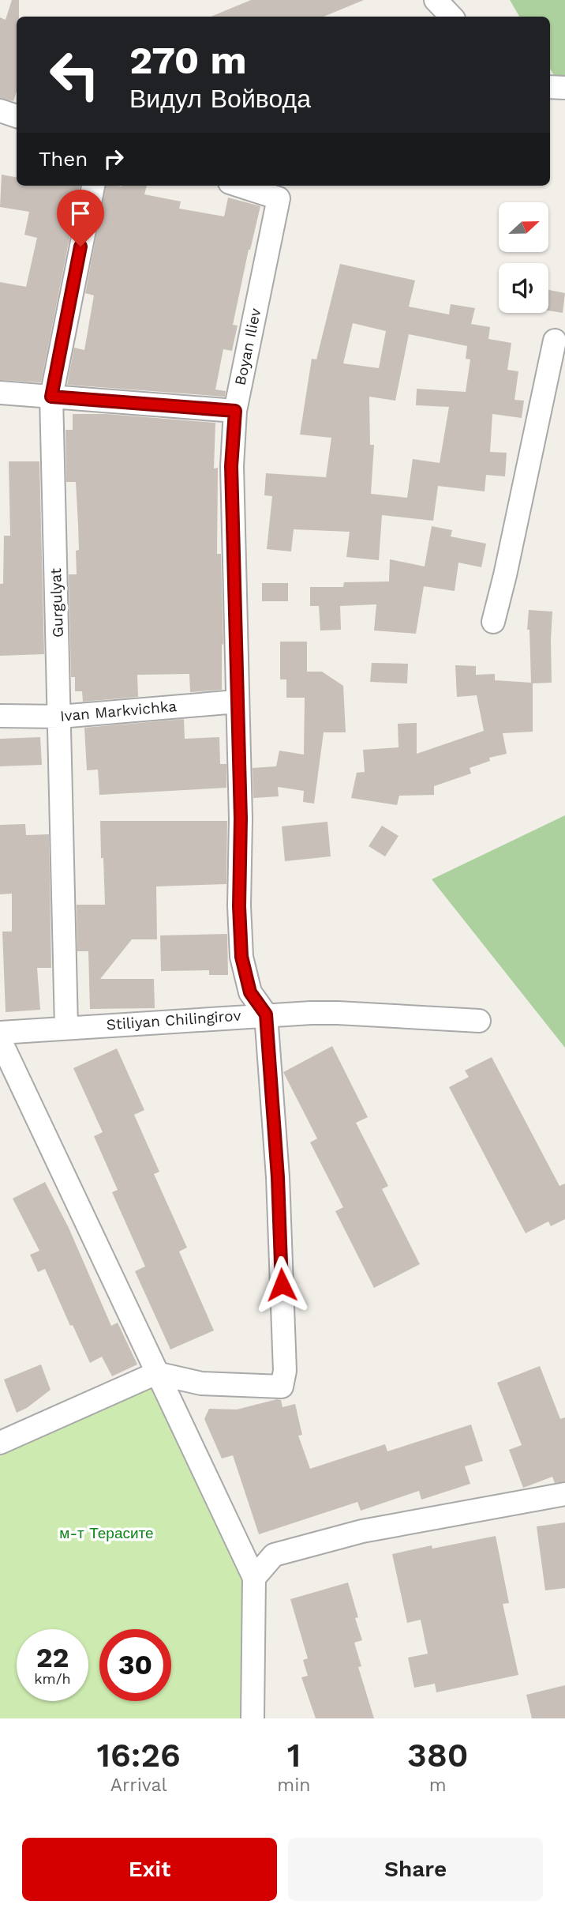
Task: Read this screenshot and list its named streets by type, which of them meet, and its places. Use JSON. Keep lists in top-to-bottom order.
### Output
{
  "streets": {
    "street": [
      "Boyan Iliev",
      "Gurgulyat",
      "Ivan Markvichka",
      "Stiliyan Chilingirov"
    ]
  },
  "crossings": [
    ["Boyan Iliev", "Ivan Markvichka"],
    ["Boyan Iliev", "Stiliyan Chilingirov"],
    ["Gurgulyat", "Ivan Markvichka"],
    ["Gurgulyat", "Stiliyan Chilingirov"]
  ],
  "parks": ["м-т Терасите"],
  "north": "right",
  "page": {
    "turn": ["270 m", "Видул Войвода"],
    "then": "Then",
    "speed": "22 km/h",
    "limit": "30",
    "eta": [
      "16:26",
      "Arrival",
      "1",
      "min",
      "380",
      "m"
    ],
    "buttons": ["Exit", "Share"]
  }
}
